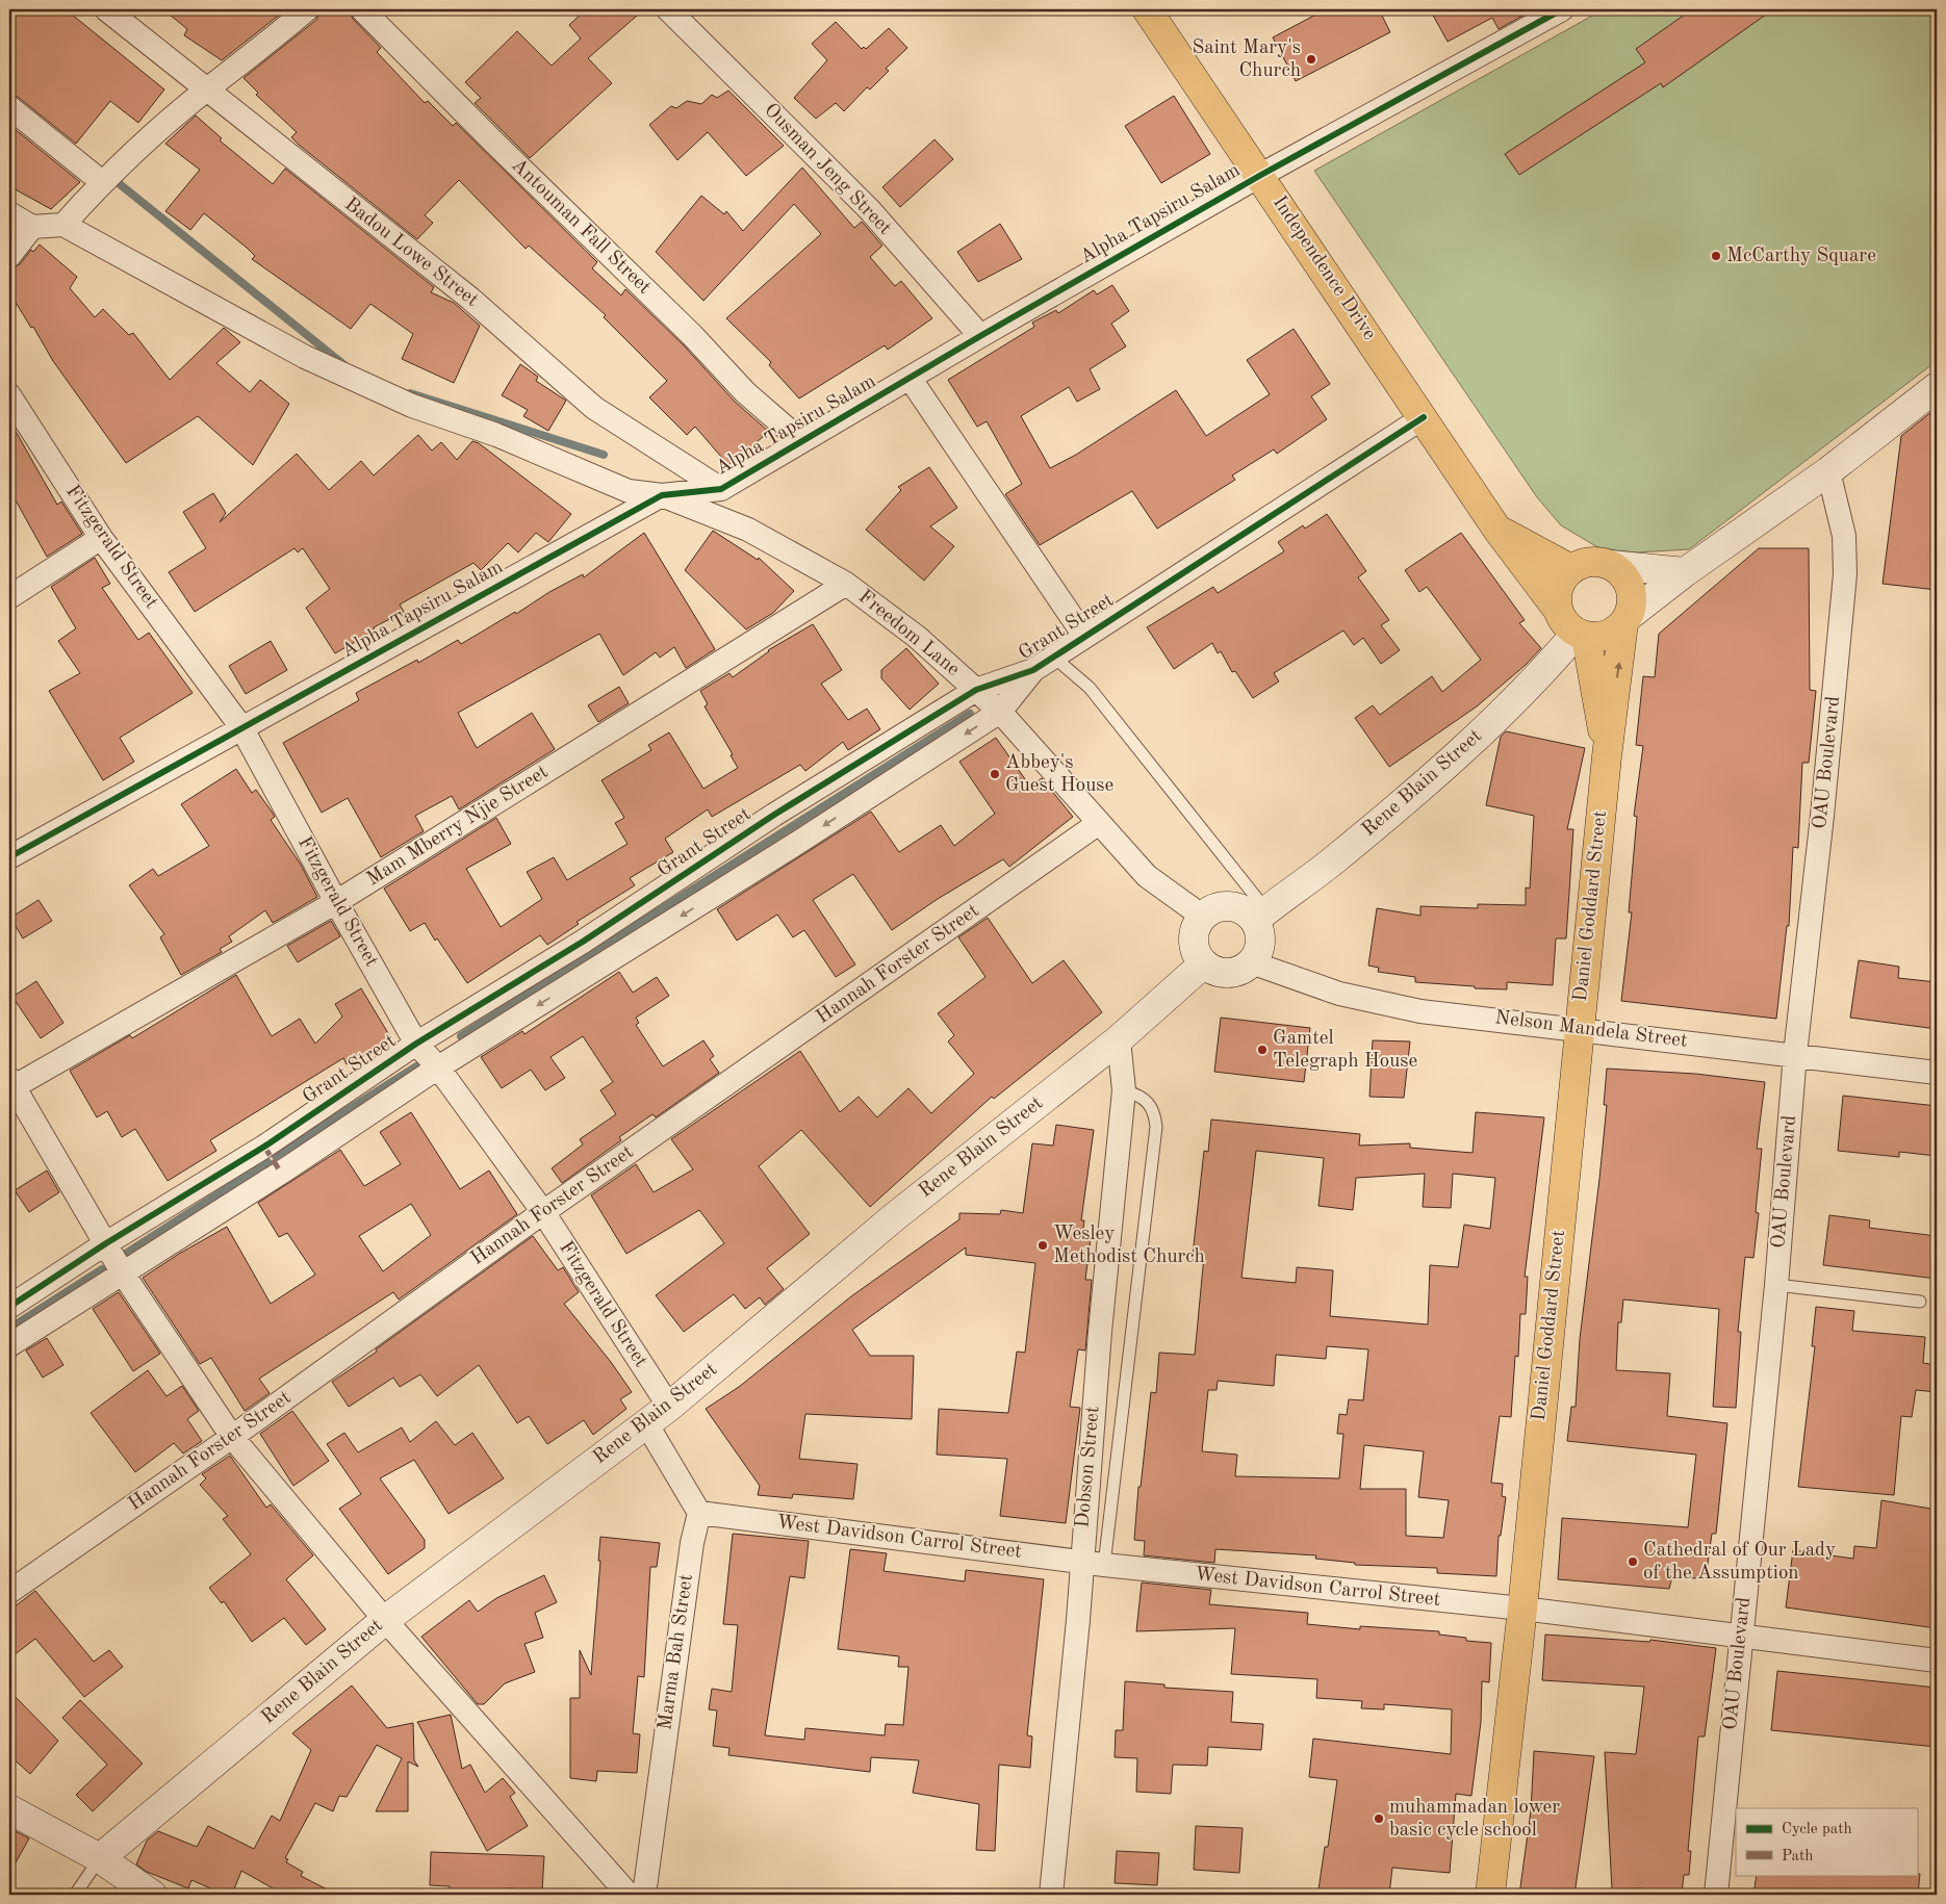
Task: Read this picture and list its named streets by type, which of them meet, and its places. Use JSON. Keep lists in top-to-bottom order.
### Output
{
  "streets": {
    "highway": ["Independence Drive", "Daniel Goddard Street"],
    "street": [
      "Ousman Jeng Street",
      "Alpha Tapsiru Salam",
      "Antouman Fall Street",
      "Badou Lowe Street",
      "Fitzgerald Street",
      "Grant Street",
      "Freedom Lane",
      "OAU Boulevard",
      "Rene Blain Street",
      "Mam Mberry Njie Street",
      "Hannah Forster Street",
      "Nelson Mandela Street",
      "Dobson Street",
      "West Davidson Carrol Street",
      "Marma Bah Street"
    ]
  },
  "crossings": [
    ["Ousman Jeng Street", "Alpha Tapsiru Salam"],
    ["Alpha Tapsiru Salam", "Antouman Fall Street"],
    ["Alpha Tapsiru Salam", "Badou Lowe Street"],
    ["Alpha Tapsiru Salam", "Independence Drive"],
    ["Alpha Tapsiru Salam", "Fitzgerald Street"],
    ["Alpha Tapsiru Salam", "Freedom Lane"],
    ["Independence Drive", "Grant Street"],
    ["Independence Drive", "Rene Blain Street"],
    ["Independence Drive", "Daniel Goddard Street"],
    ["Fitzgerald Street", "Grant Street"],
    ["Fitzgerald Street", "Rene Blain Street"],
    ["Fitzgerald Street", "Mam Mberry Njie Street"],
    ["Fitzgerald Street", "Hannah Forster Street"],
    ["Grant Street", "Freedom Lane"],
    ["Freedom Lane", "Rene Blain Street"],
    ["Freedom Lane", "Mam Mberry Njie Street"],
    ["Freedom Lane", "Hannah Forster Street"],
    ["Freedom Lane", "Nelson Mandela Street"],
    ["OAU Boulevard", "Nelson Mandela Street"],
    ["OAU Boulevard", "West Davidson Carrol Street"],
    ["Rene Blain Street", "Daniel Goddard Street"],
    ["Rene Blain Street", "Nelson Mandela Street"],
    ["Rene Blain Street", "Dobson Street"],
    ["Daniel Goddard Street", "Nelson Mandela Street"],
    ["Daniel Goddard Street", "West Davidson Carrol Street"],
    ["Dobson Street", "West Davidson Carrol Street"],
    ["West Davidson Carrol Street", "Marma Bah Street"]
  ],
  "places": [
    "Saint Mary's Church",
    "McCarthy Square",
    "Abbey's Guest House",
    "Gamtel Telegraph House",
    "Wesley Methodist Church",
    "Cathedral of Our Lady of the Assumption",
    "muhammadan lower basic cycle school"
  ],
  "legend": ["Cycle path", "Path"]
}
